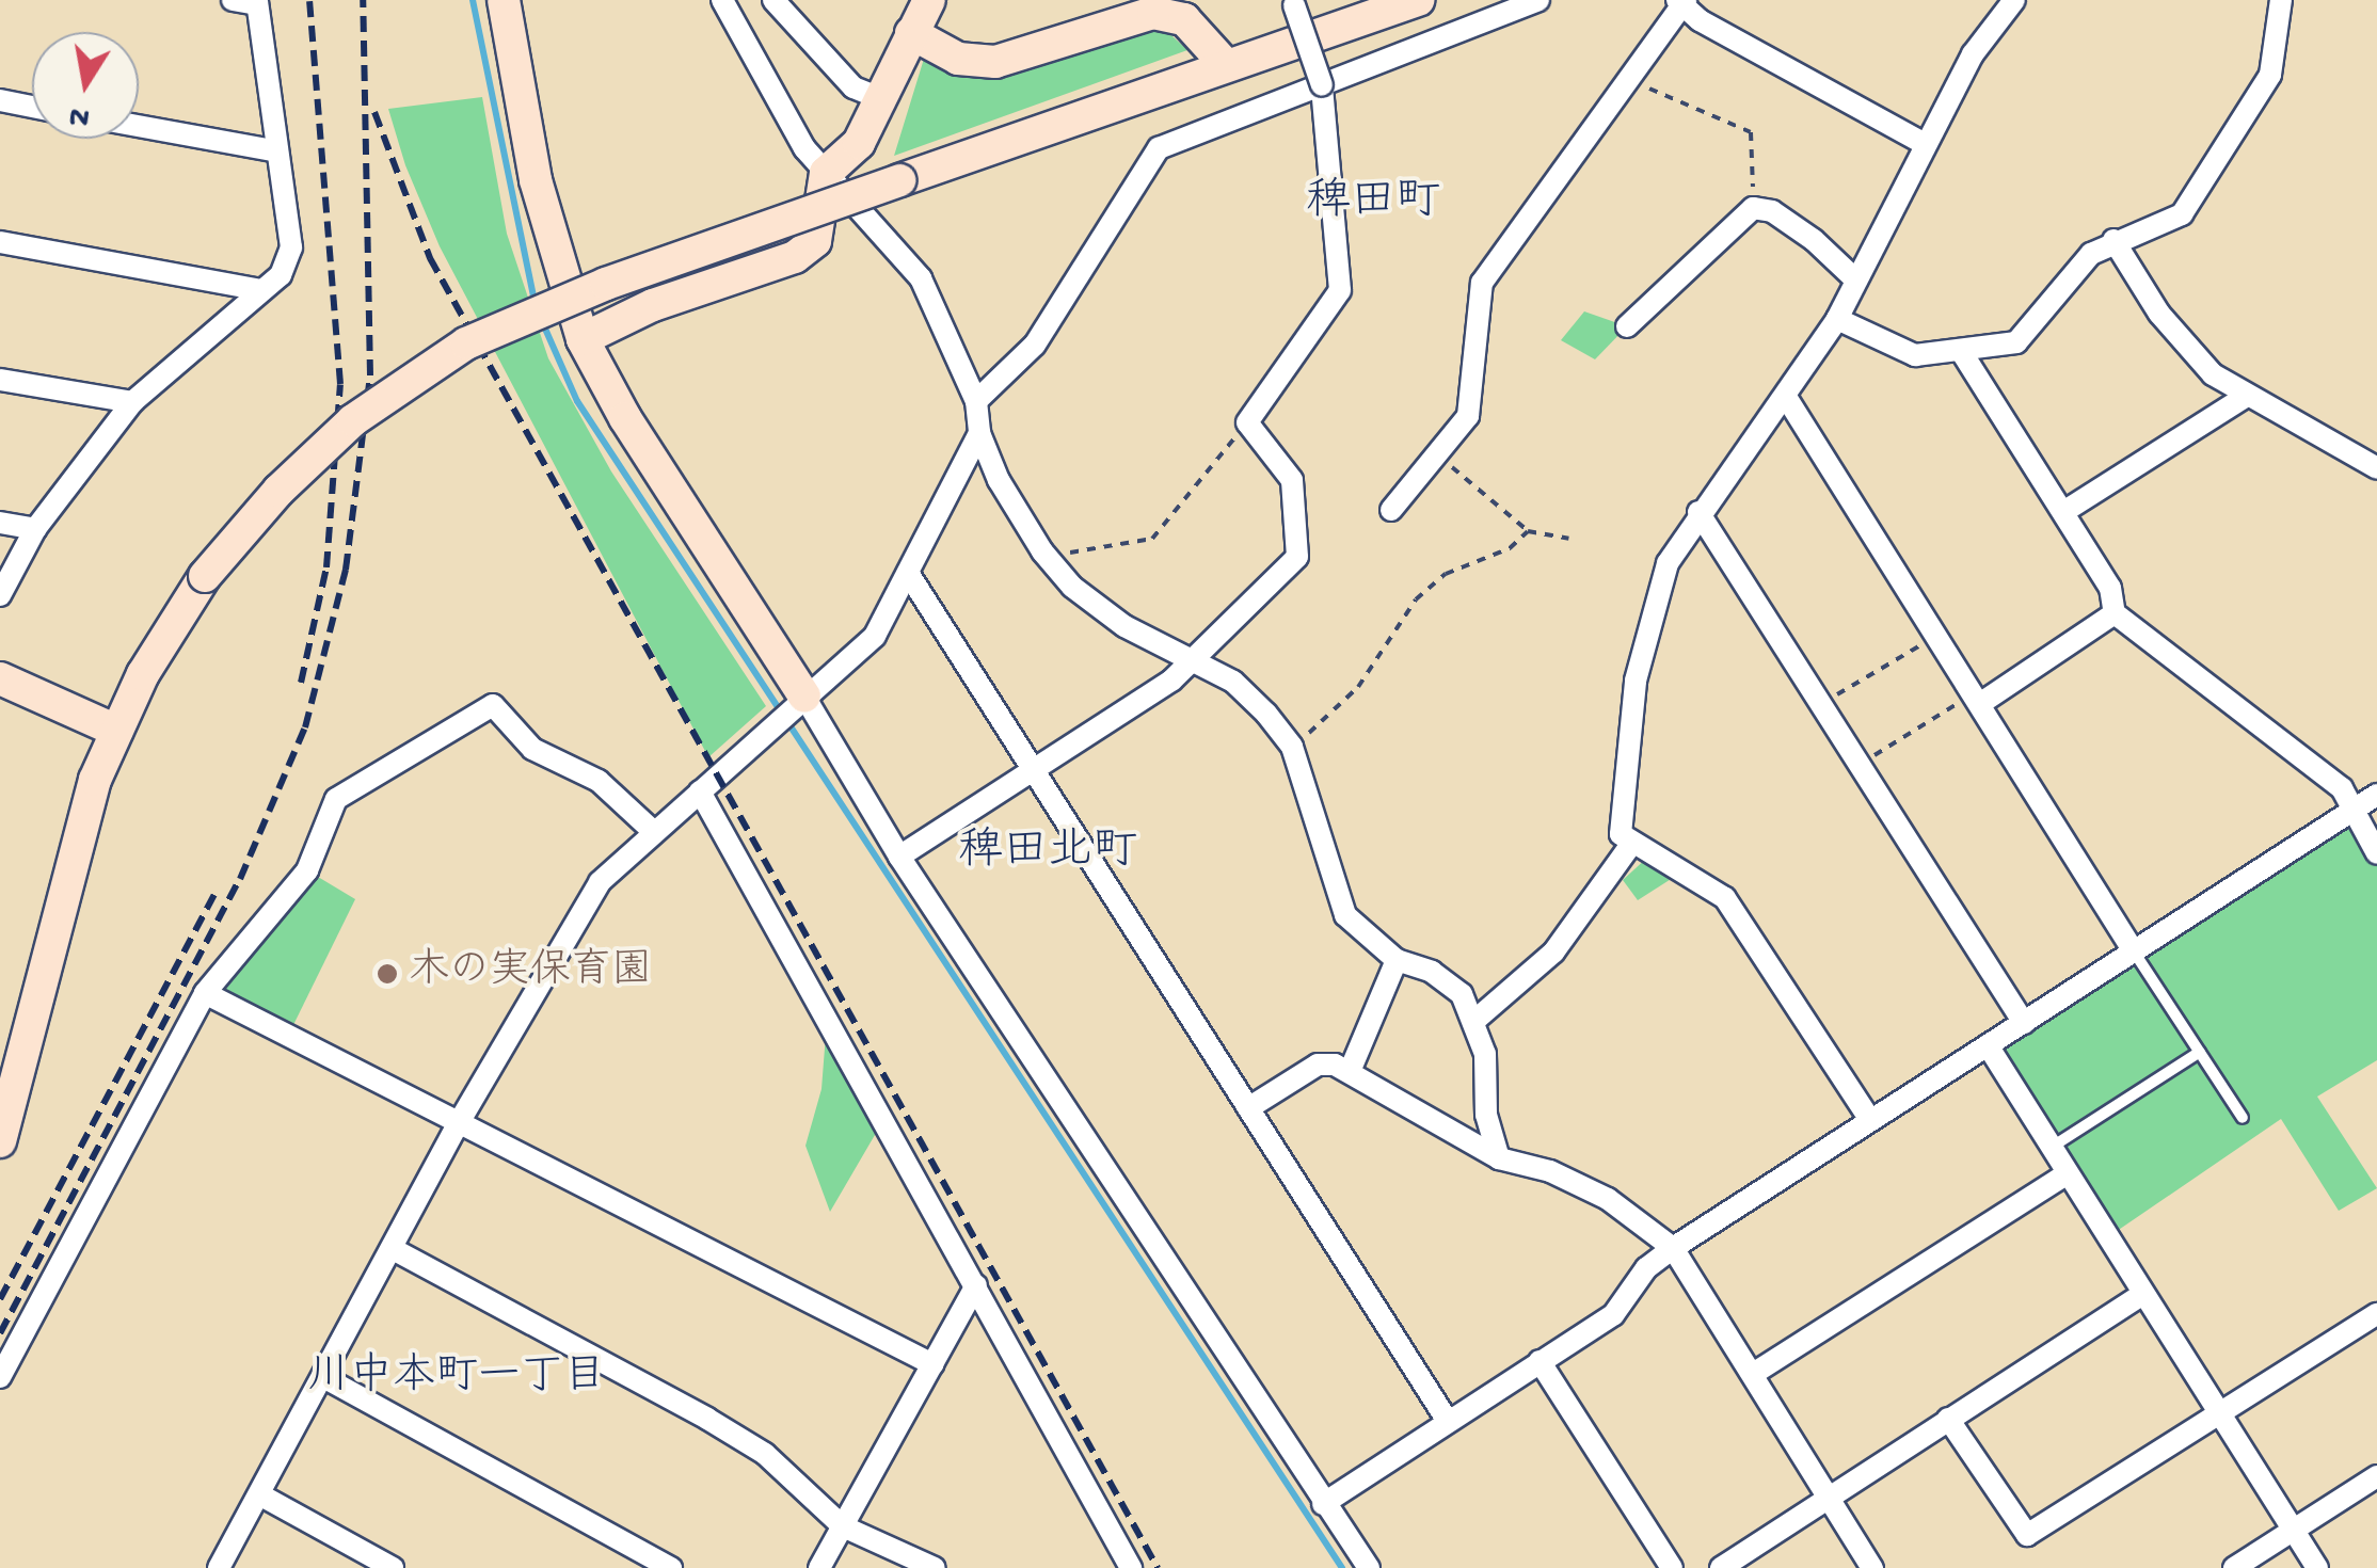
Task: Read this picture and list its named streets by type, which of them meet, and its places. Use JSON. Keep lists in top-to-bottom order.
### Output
{
  "districts": ["稗田町", "稗田北町", "川中本町一丁目"],
  "places": ["木の実保育園"],
  "north": "bottom"
}
